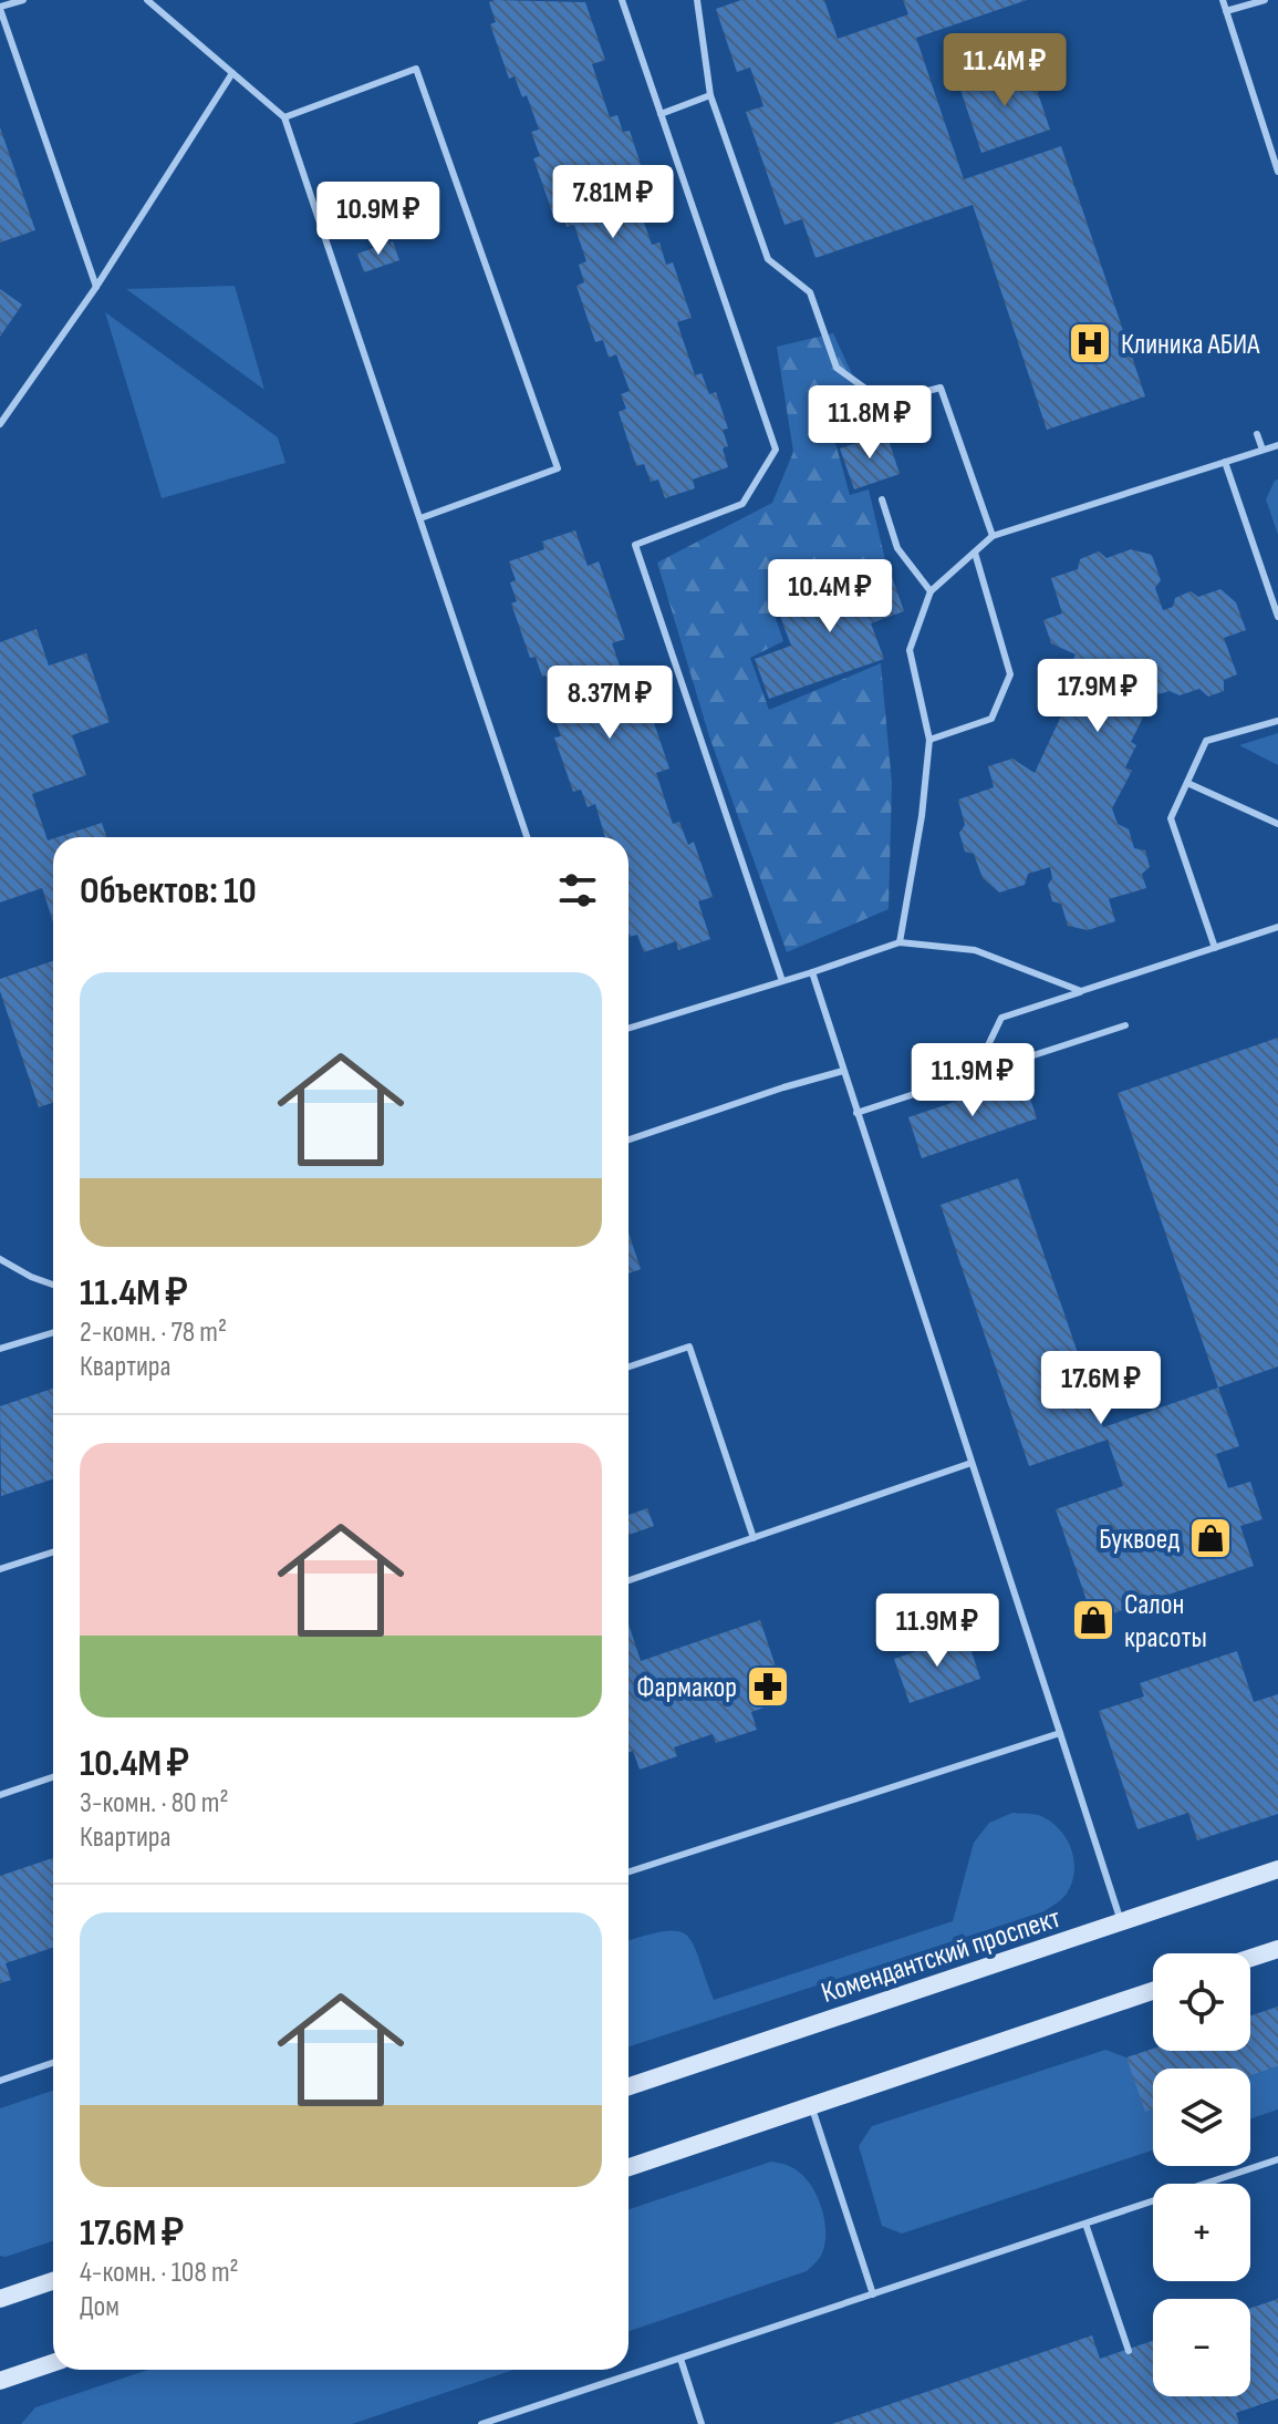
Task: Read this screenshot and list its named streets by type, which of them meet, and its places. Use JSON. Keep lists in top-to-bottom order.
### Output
{
  "streets": {
    "main road": ["Комендантский проспект"]
  },
  "places": {
    "hospital": ["Клиника АБИА"],
    "shop": ["Буквоед", "Салон красоты"],
    "pharmacy": ["Фармакор"]
  },
  "page": {
    "price": [
      "11.4M ₽",
      "7.81M ₽",
      "10.9M ₽",
      "11.8M ₽",
      "10.4M ₽",
      "17.9M ₽",
      "8.37M ₽",
      "11.9M ₽",
      "17.6M ₽",
      "11.9M ₽"
    ],
    "heading": "Объектов: 10",
    "list": [
      {
        "name": "11.4M ₽",
        "note": "2-комн. · 78 m² · Квартира"
      },
      {
        "name": "10.4M ₽",
        "note": "3-комн. · 80 m² · Квартира"
      },
      {
        "name": "17.6M ₽",
        "note": "4-комн. · 108 m² · Дом"
      }
    ],
    "map_buttons": ["+", "−"]
  }
}
